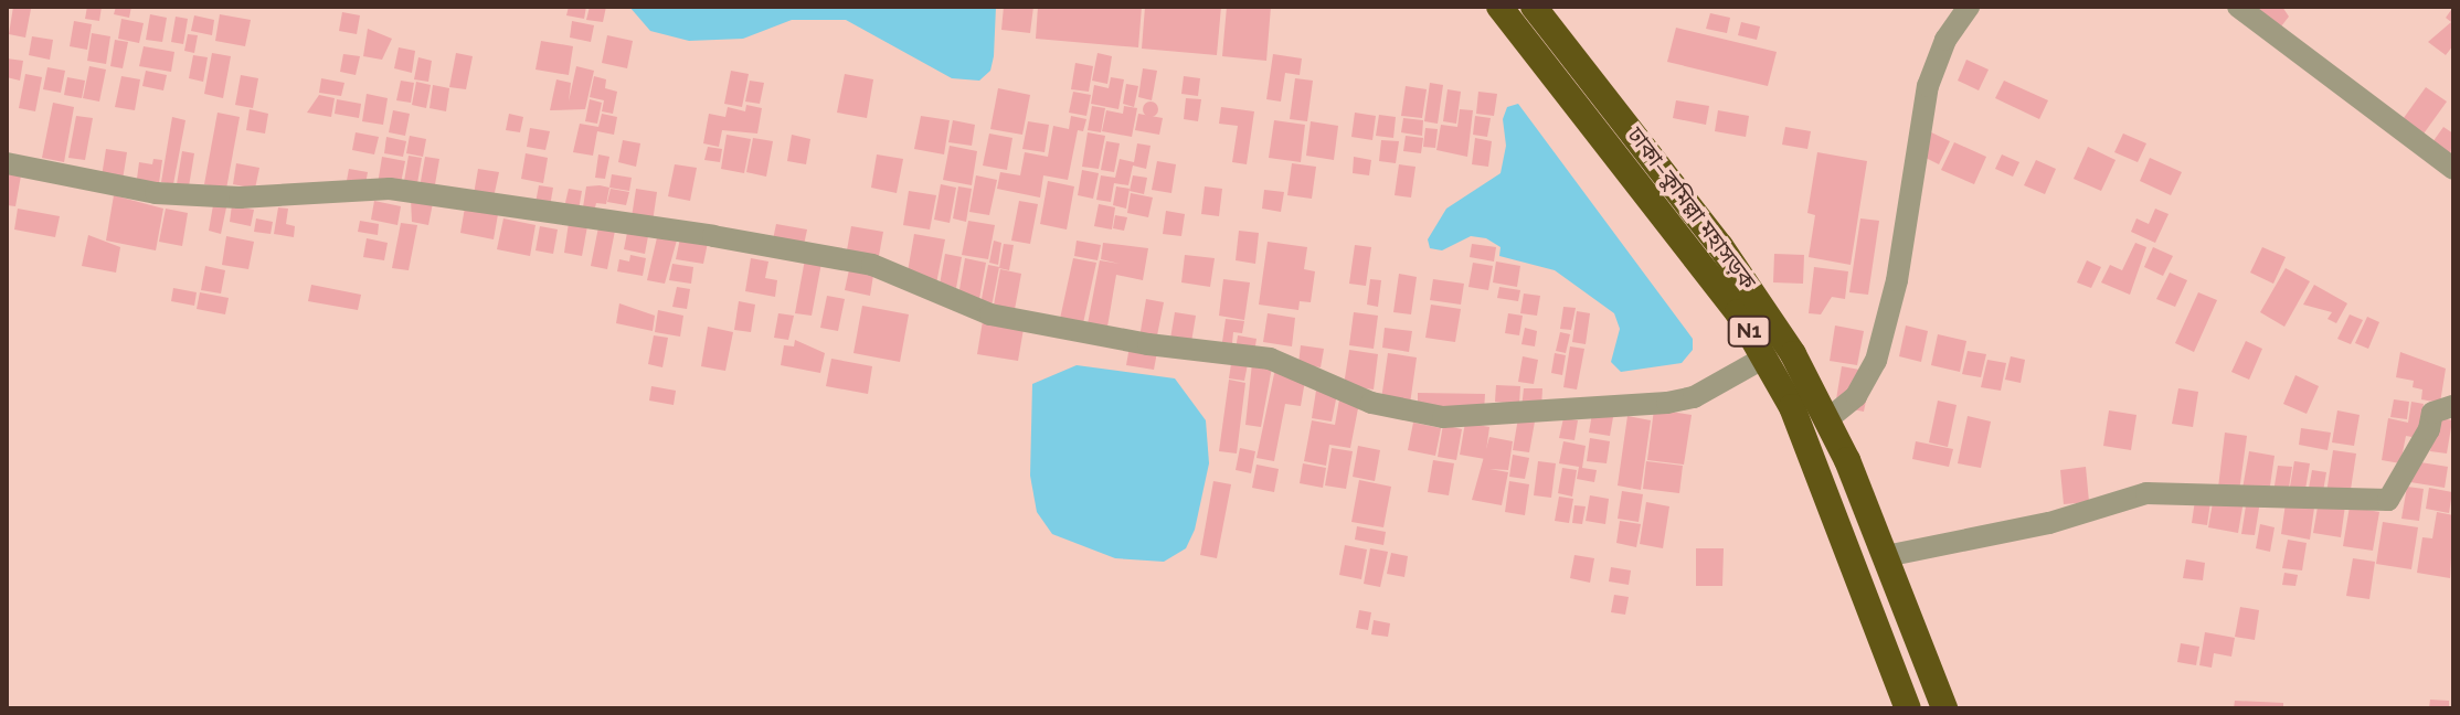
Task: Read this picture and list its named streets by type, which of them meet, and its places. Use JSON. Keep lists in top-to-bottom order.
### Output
{
  "streets": {
    "highway": ["ঢাকা–কুমিল্লা মহাসড়ক", "N1"]
  }
}
